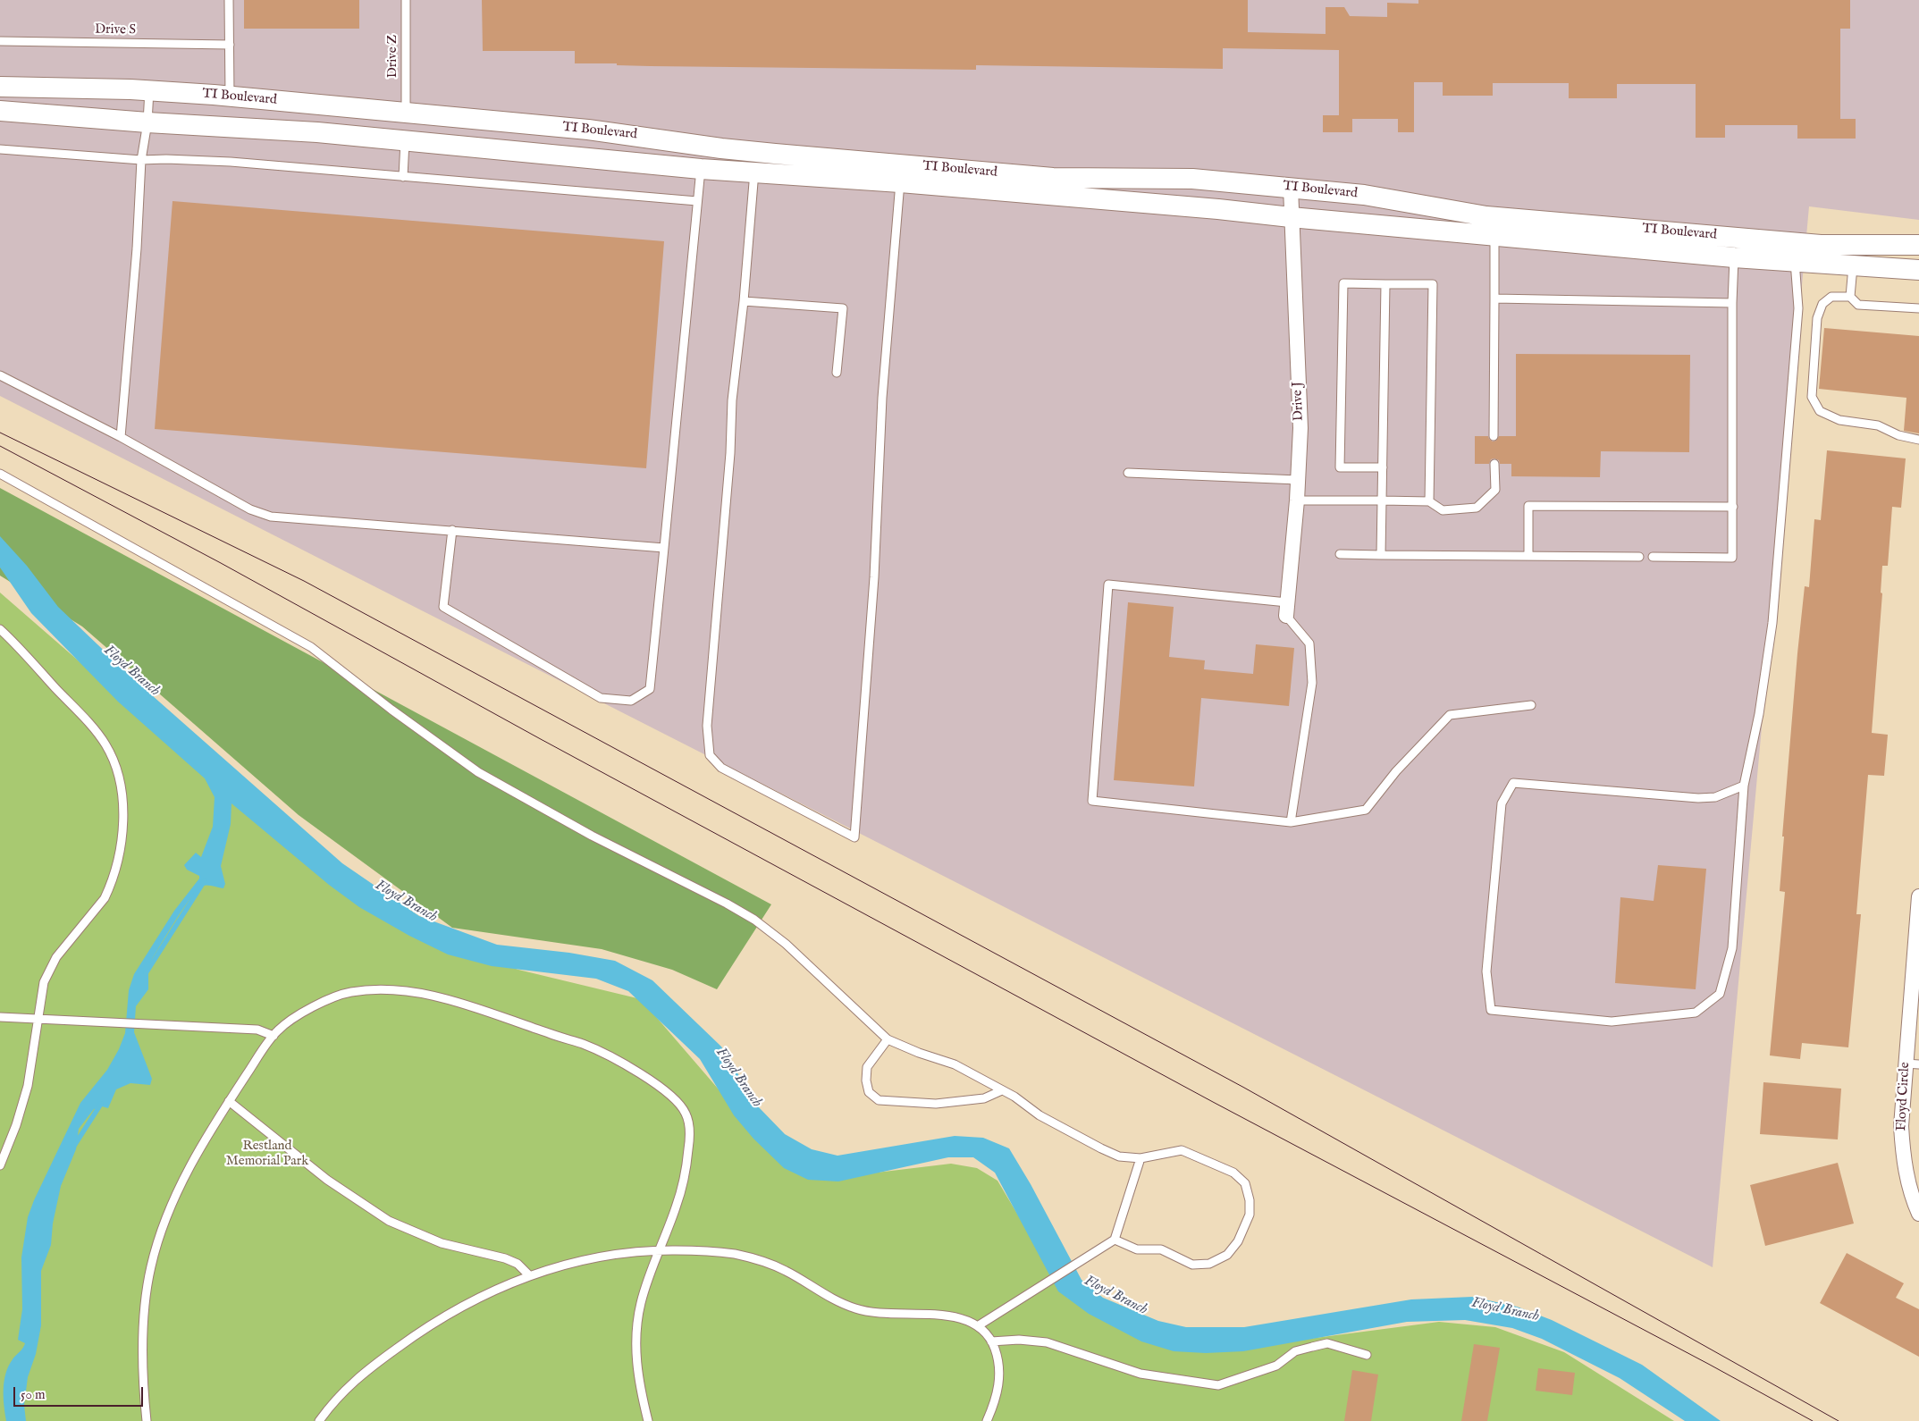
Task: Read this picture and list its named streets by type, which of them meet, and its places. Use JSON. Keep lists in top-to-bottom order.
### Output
{
  "streets": {
    "street": ["TI Boulevard", "Drive J", "Floyd Circle"],
    "lane": ["Drive S", "Drive Z"]
  },
  "crossings": [
    ["Drive Z", "TI Boulevard"],
    ["TI Boulevard", "Drive J"]
  ],
  "water": ["Floyd Branch"],
  "parks": ["Restland Memorial Park"],
  "scale_bar": "50 m"
}
